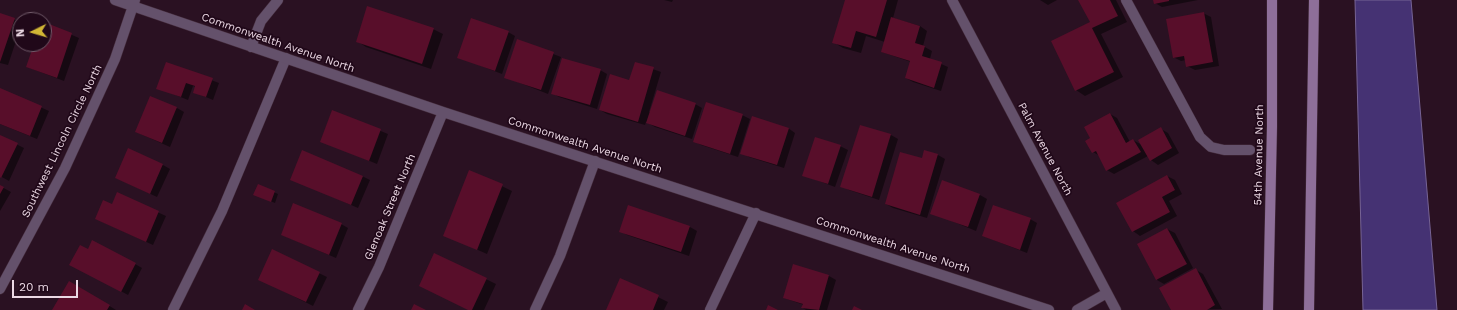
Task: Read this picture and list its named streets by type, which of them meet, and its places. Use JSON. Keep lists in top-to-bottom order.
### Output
{
  "streets": {
    "main road": ["54th Avenue North"],
    "street": [
      "Commonwealth Avenue North",
      "Southwest Lincoln Circle North",
      "Palm Avenue North",
      "Glenoak Street North"
    ]
  },
  "crossings": [
    ["Commonwealth Avenue North", "Southwest Lincoln Circle North"],
    ["Commonwealth Avenue North", "Glenoak Street North"]
  ],
  "scale_bar": "20 m",
  "north": "left"
}
